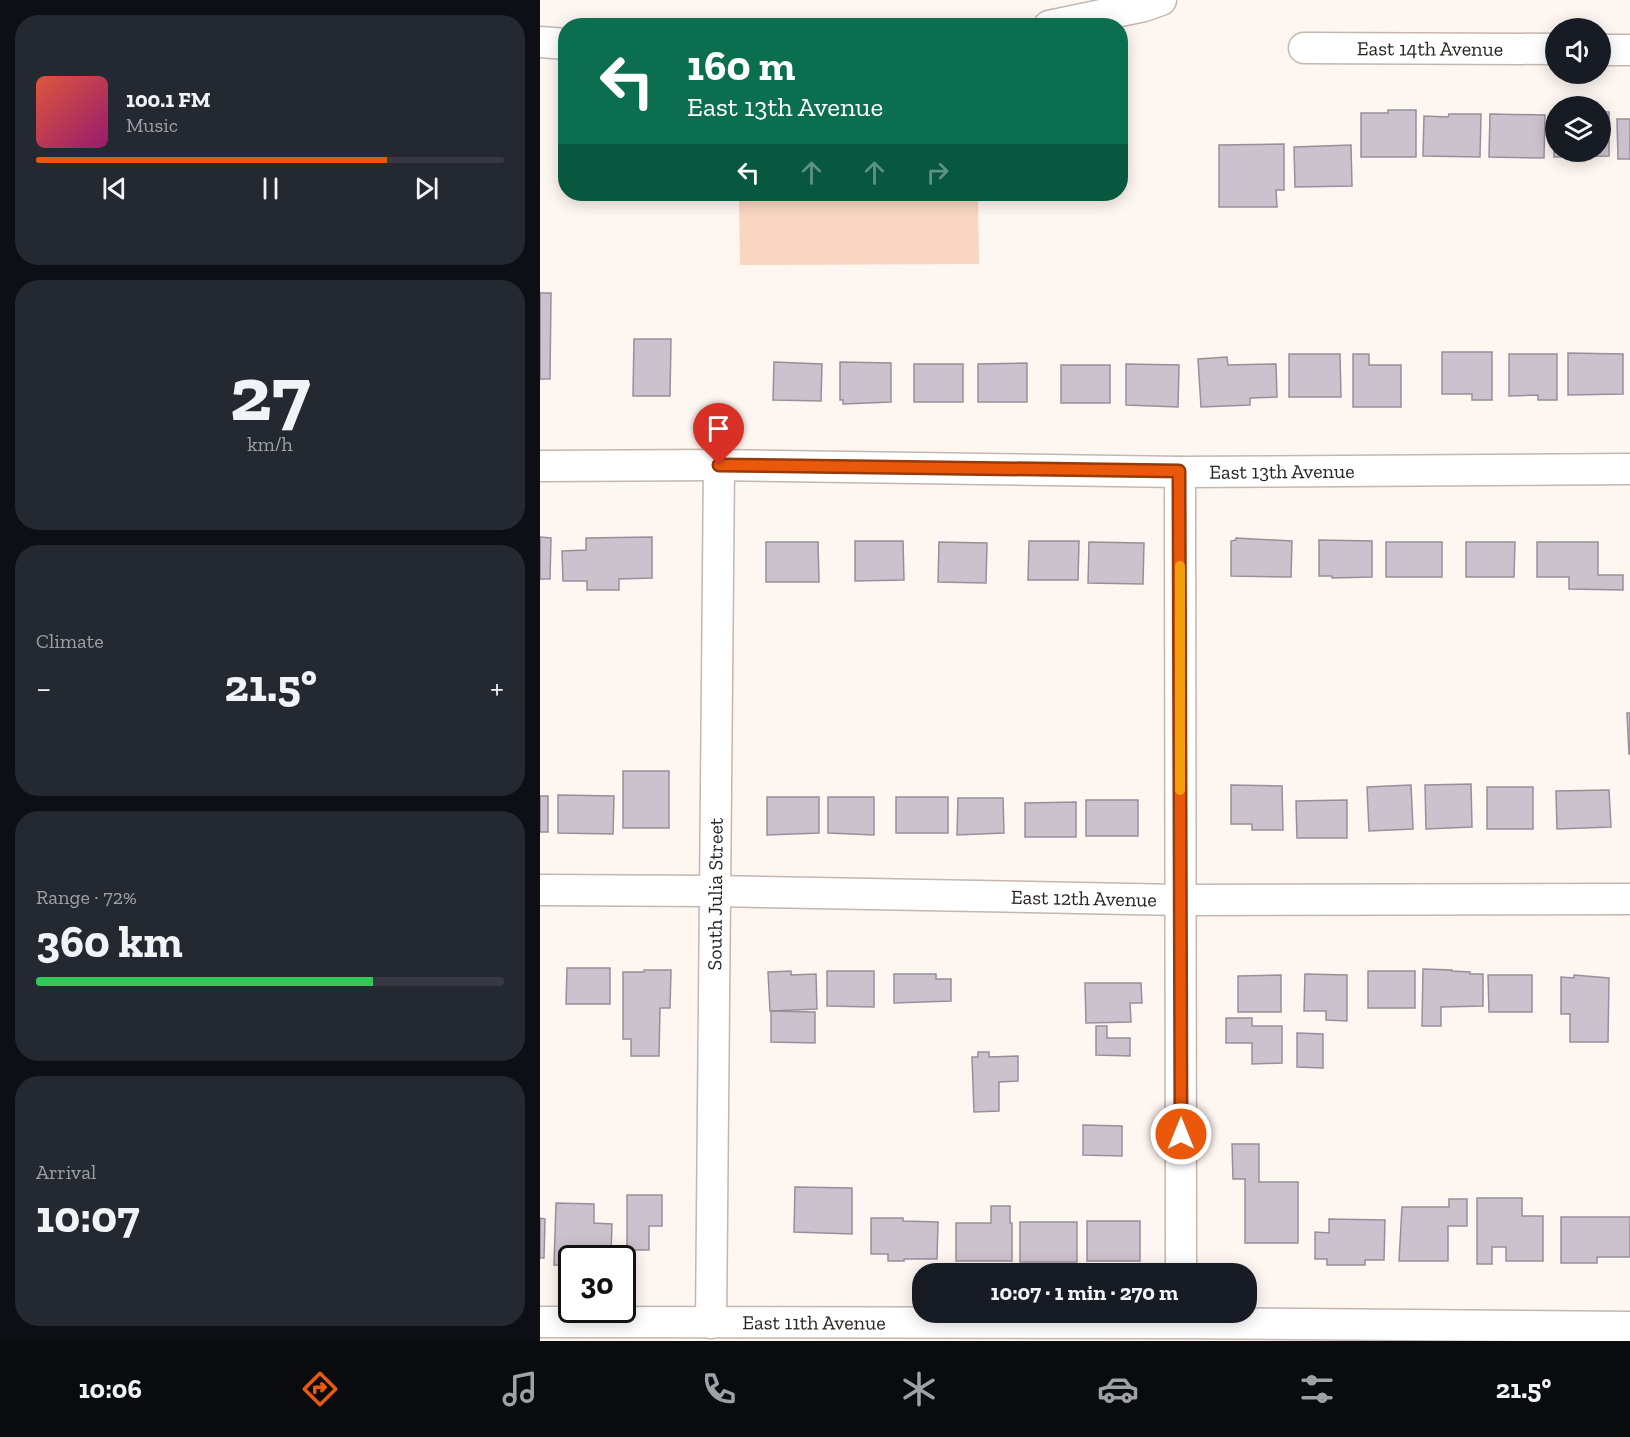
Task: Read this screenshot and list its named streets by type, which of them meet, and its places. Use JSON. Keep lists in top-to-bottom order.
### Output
{
  "streets": {
    "street": [
      "East 14th Avenue",
      "East 13th Avenue",
      "South Julia Street",
      "East 12th Avenue",
      "East 11th Avenue"
    ]
  },
  "crossings": [
    ["East 13th Avenue", "South Julia Street"],
    ["South Julia Street", "East 12th Avenue"],
    ["South Julia Street", "East 11th Avenue"]
  ],
  "page": {
    "turn": ["160 m", "East 13th Avenue"],
    "song": ["100.1 FM", "Music"],
    "tile": [
      ["27", "km/h"],
      "Climate",
      ["Range · 72%", "360 km"],
      ["Arrival", "10:07"]
    ],
    "heat": ["−", "21.5°", "+"],
    "limit": "30",
    "trip": "10:07 · 1 min · 270 m",
    "tabs": ["10:06", "21.5°"]
  }
}
